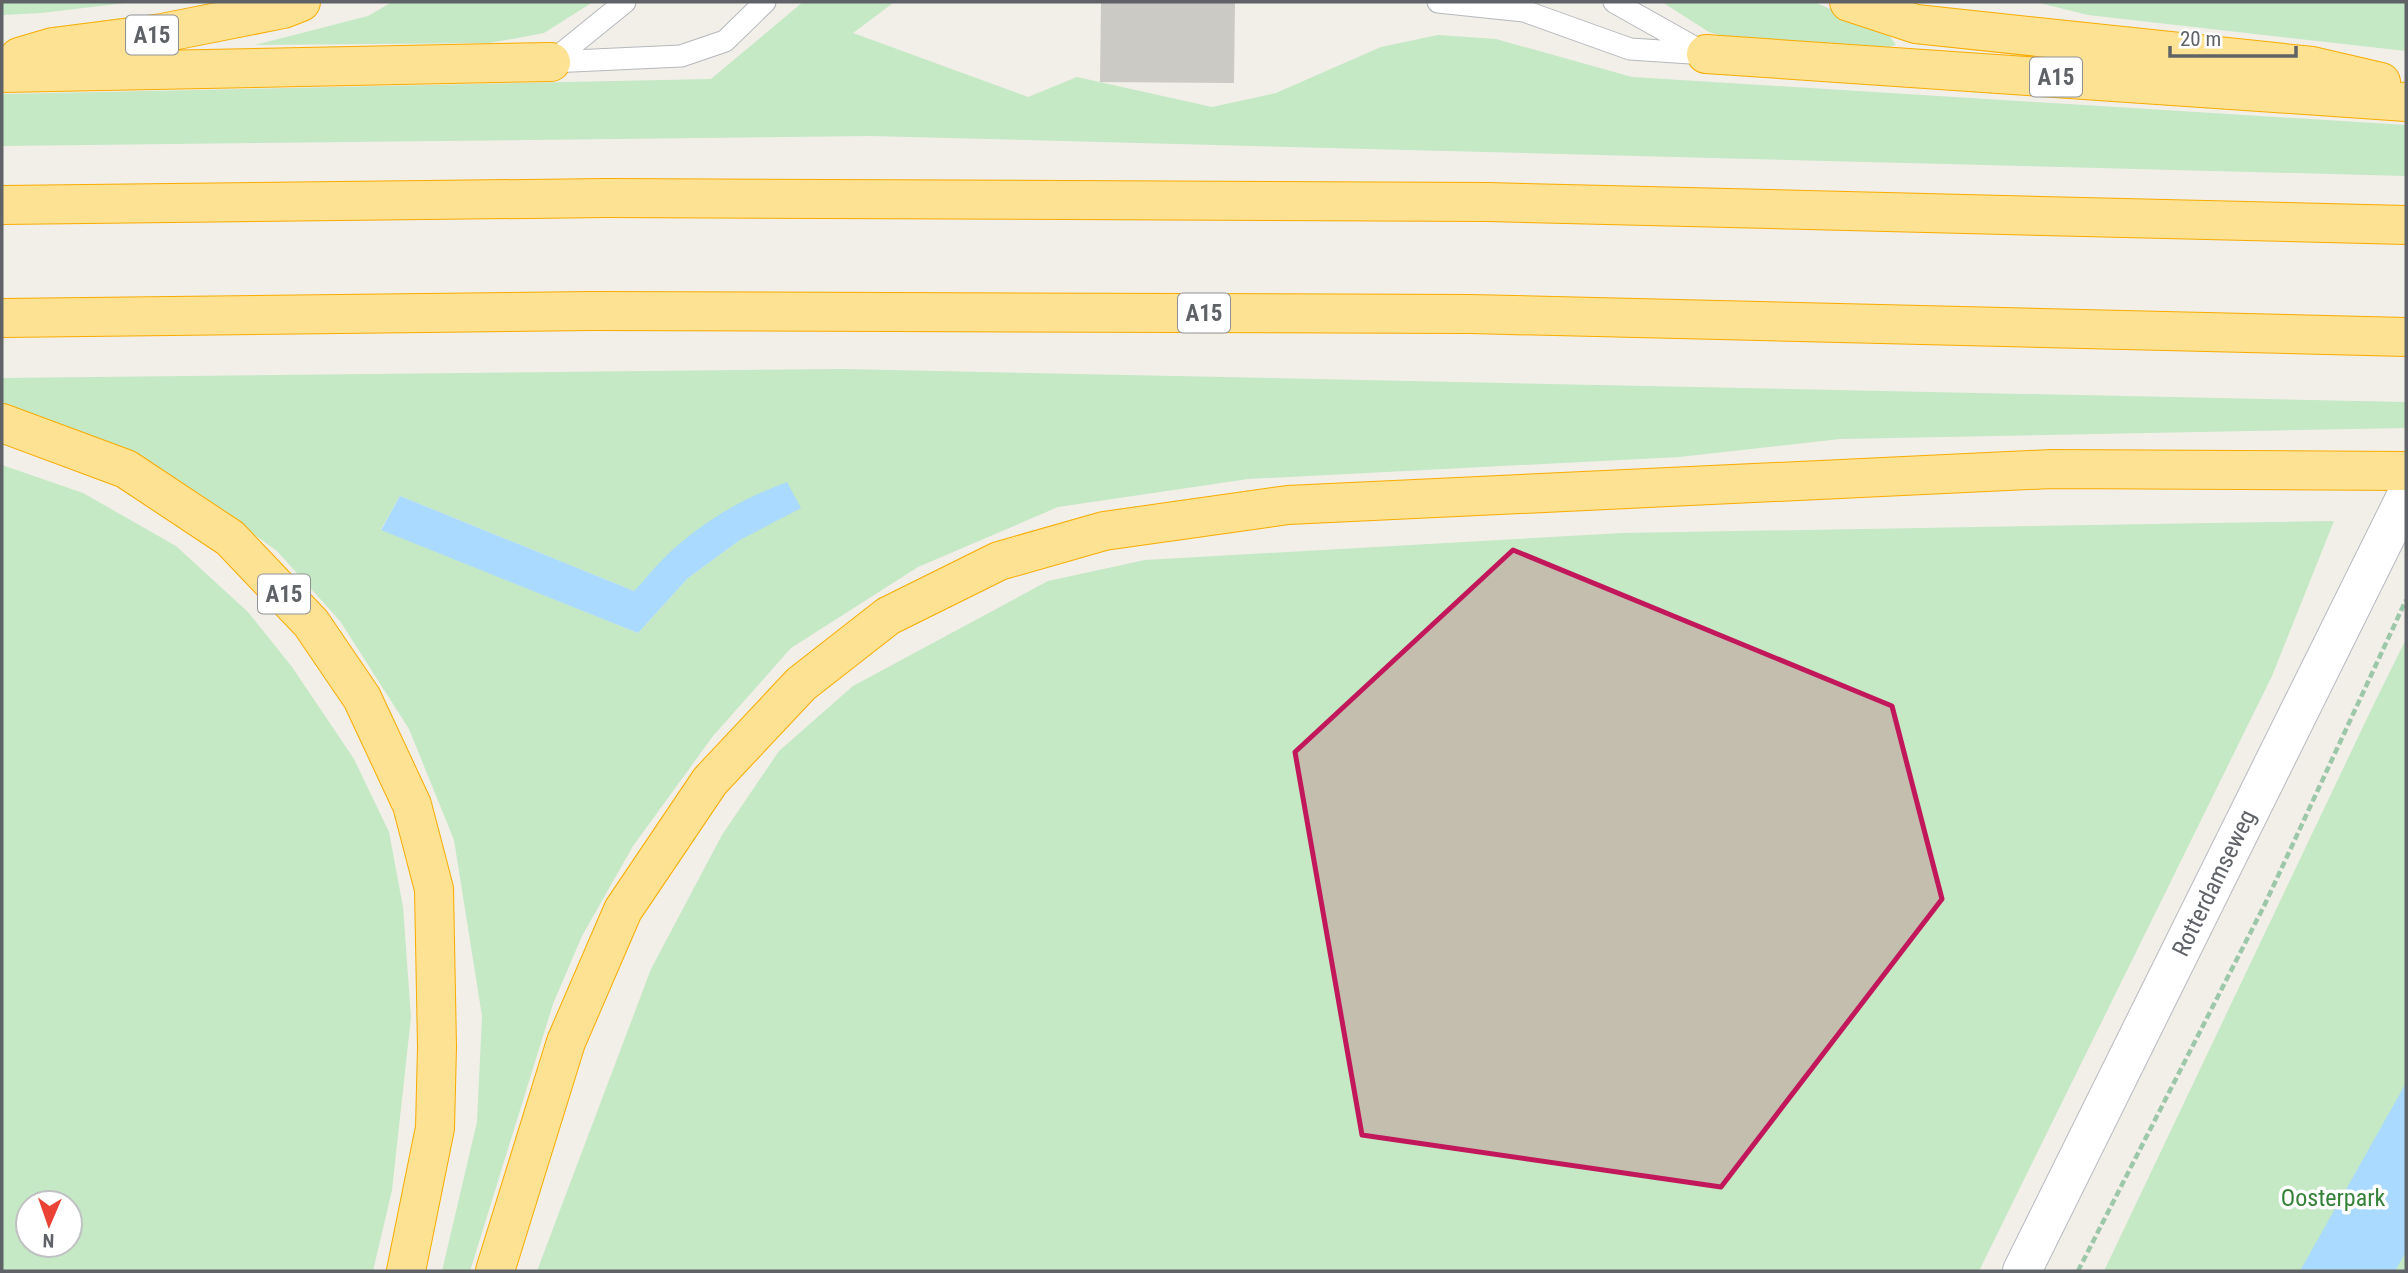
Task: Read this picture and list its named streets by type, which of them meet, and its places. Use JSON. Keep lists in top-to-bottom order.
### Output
{
  "streets": {
    "highway": ["A15"],
    "main road": ["Rotterdamseweg"]
  },
  "parks": ["Oosterpark"],
  "scale_bar": "20 m",
  "north": "bottom"
}
